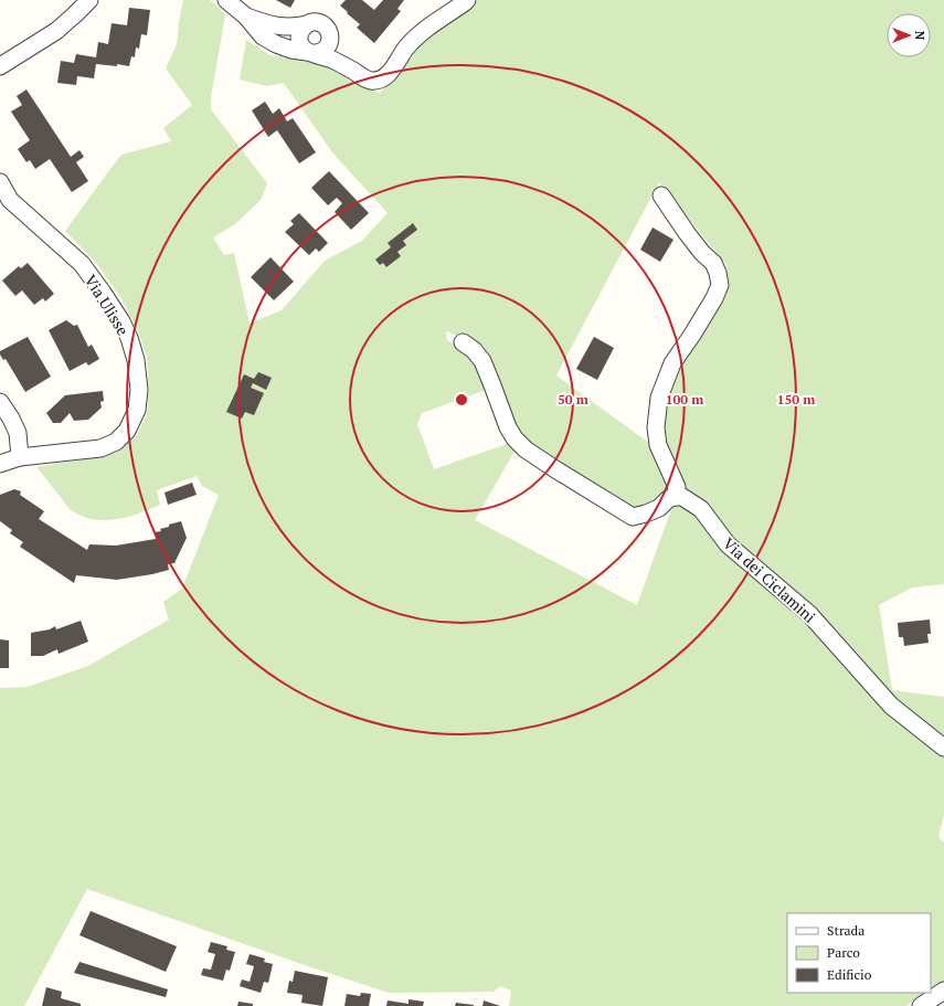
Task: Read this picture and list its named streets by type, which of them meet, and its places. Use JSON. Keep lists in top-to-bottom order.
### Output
{
  "streets": {
    "street": ["Via Ulisse", "Via dei Ciclamini"]
  },
  "legend": ["Strada", "Parco", "Edificio"],
  "north": "right",
  "rings": ["50 m", "100 m", "150 m"]
}
